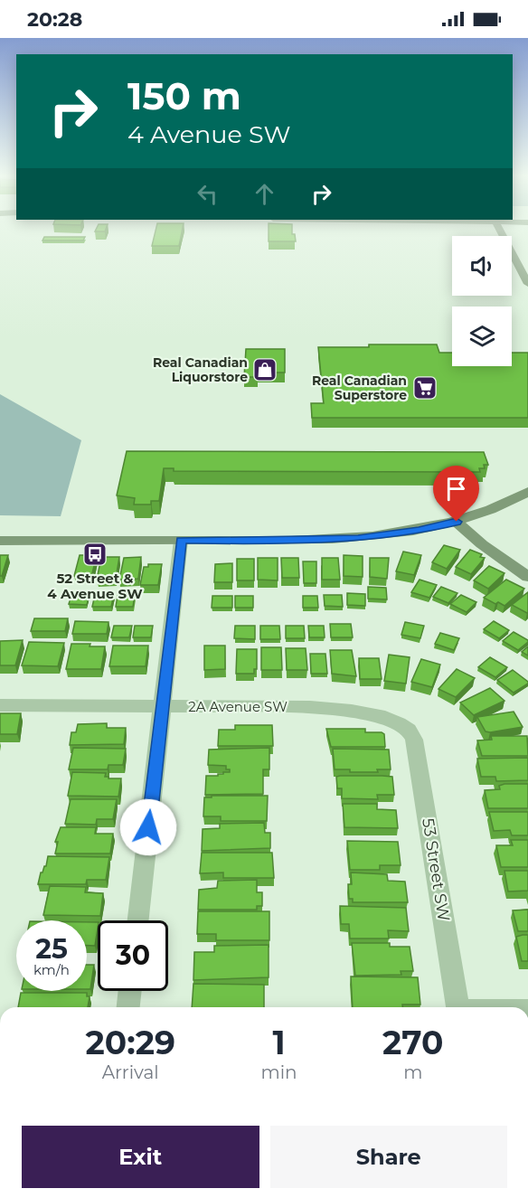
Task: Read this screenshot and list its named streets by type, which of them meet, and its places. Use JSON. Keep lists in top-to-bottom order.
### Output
{
  "streets": {
    "street": ["2A Avenue SW", "53 Street SW"]
  },
  "crossings": [
    ["2A Avenue SW", "53 Street SW"]
  ],
  "places": {
    "shop": ["Real Canadian Liquorstore"],
    "supermarket": ["Real Canadian Superstore"],
    "bus stop": ["52 Street & 4 Avenue SW"]
  },
  "page": {
    "status": "20:28",
    "turn": ["150 m", "4 Avenue SW"],
    "speed": "25 km/h",
    "limit": "30",
    "eta": [
      "20:29",
      "Arrival",
      "1",
      "min",
      "270",
      "m"
    ],
    "buttons": ["Exit", "Share"]
  }
}
